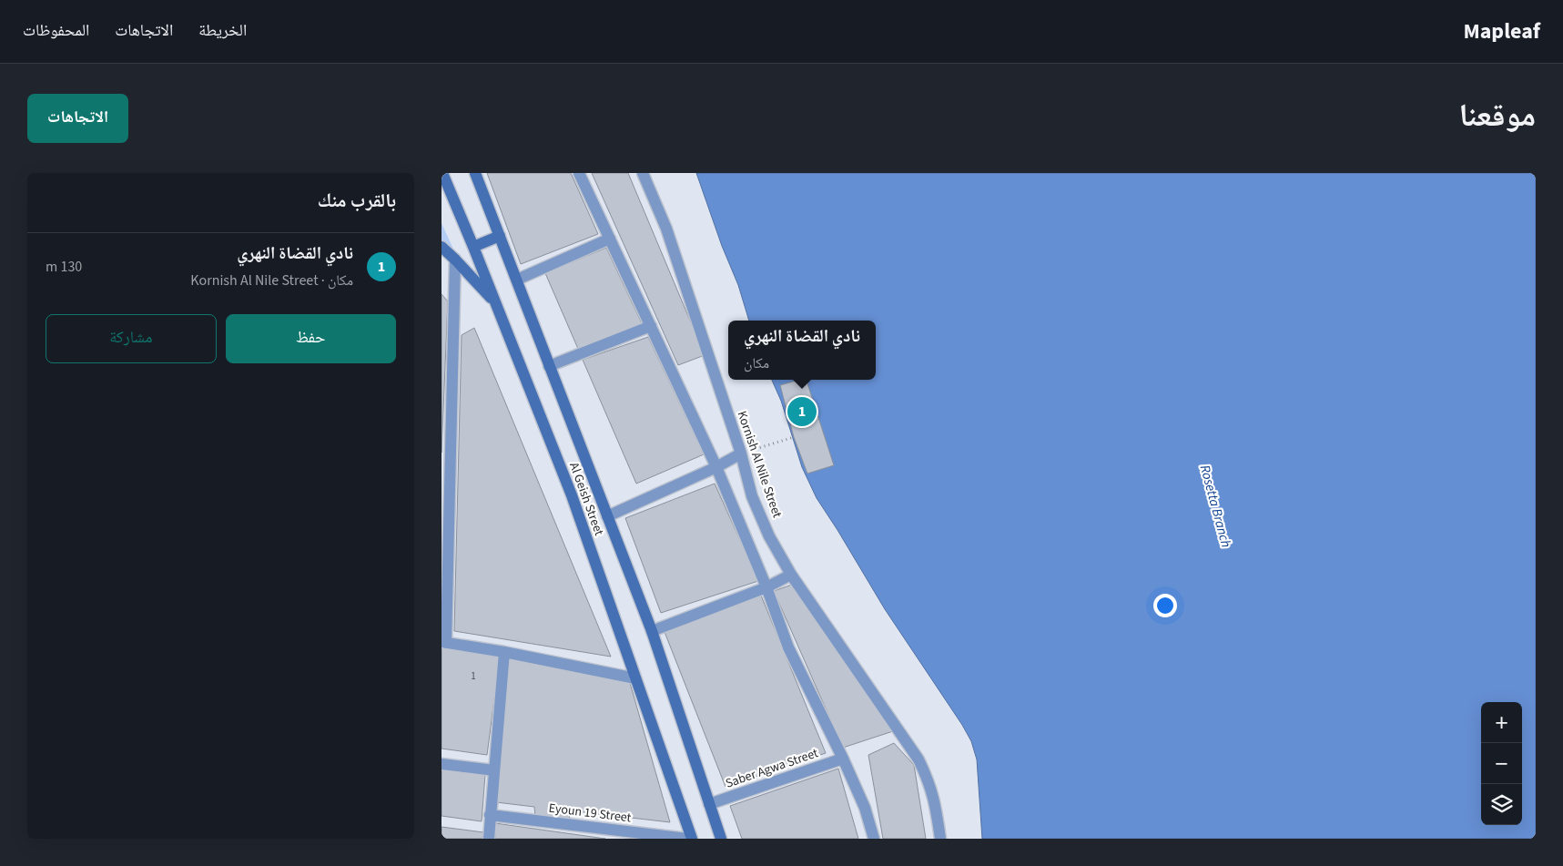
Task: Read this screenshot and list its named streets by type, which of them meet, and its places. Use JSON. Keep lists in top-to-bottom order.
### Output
{
  "streets": {
    "main road": ["Al Geish Street"],
    "street": ["Kornish Al Nile Street", "Saber Agwa Street", "Eyoun 19 Street"]
  },
  "crossings": [
    ["Al Geish Street", "Saber Agwa Street"]
  ],
  "water": ["Rosetta Branch"],
  "house_numbers": ["1"],
  "page": {
    "header": "Mapleaf",
    "nav": ["الخريطة", "الاتجاهات", "المحفوظات"],
    "title": "موقعنا",
    "buttons": [
      "الاتجاهات",
      ["حفظ", "مشاركة"]
    ],
    "heading": "بالقرب منك",
    "list": [
      {
        "mark": "1",
        "name": "نادي القضاة النهري",
        "note": "مكان · Kornish Al Nile Street",
        "value": "130 m"
      }
    ],
    "popup": ["نادي القضاة النهري", "مكان"],
    "pins": "1",
    "map_buttons": ["+", "−"]
  }
}
